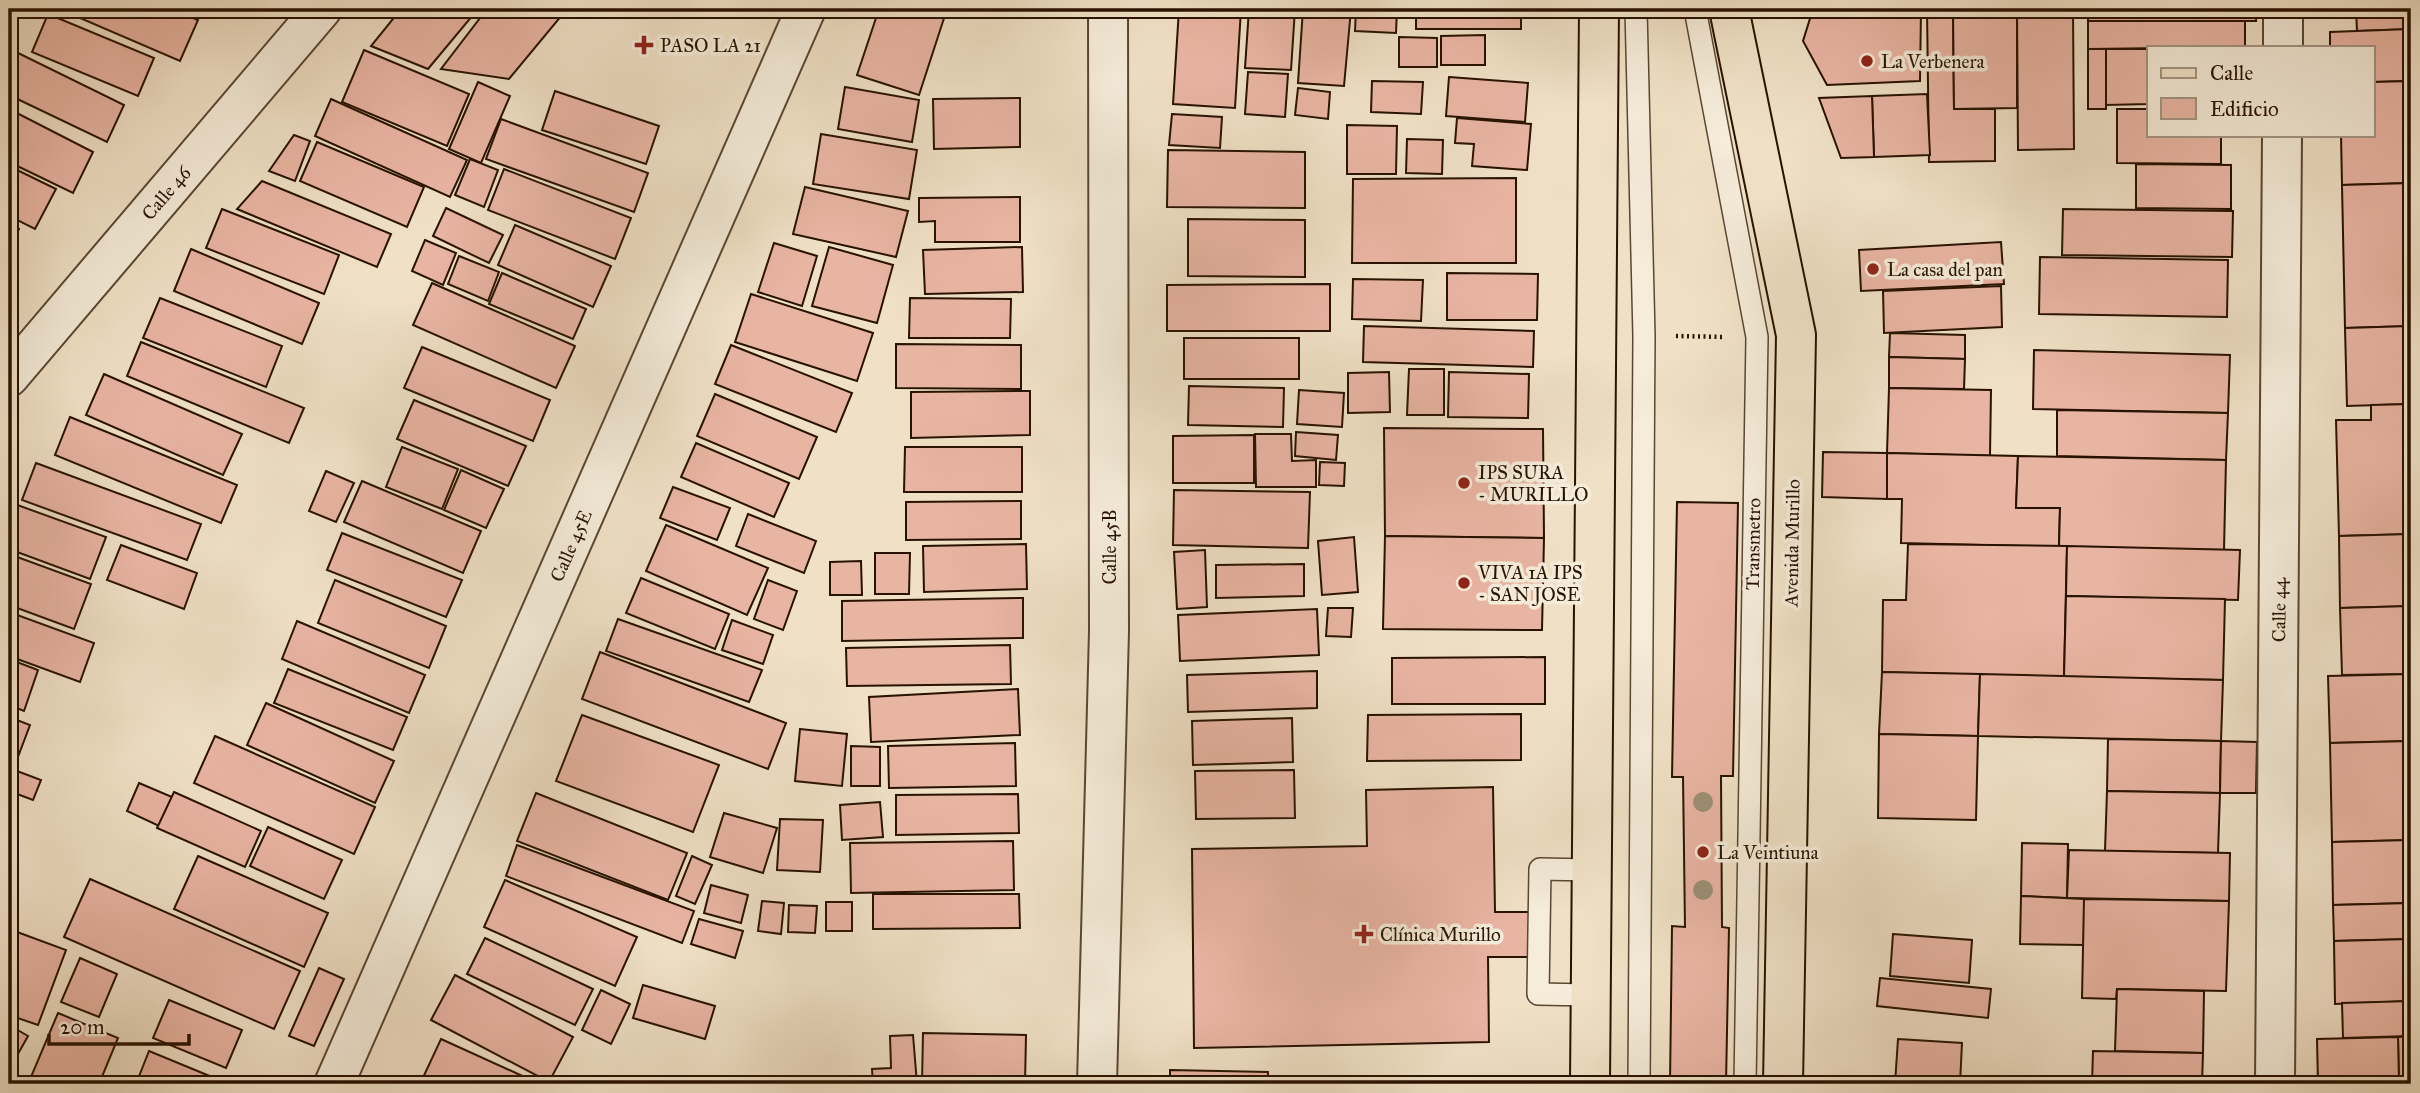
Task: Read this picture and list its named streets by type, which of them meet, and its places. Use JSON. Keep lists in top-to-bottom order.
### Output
{
  "streets": {
    "main road": ["Avenida Murillo"],
    "street": [
      "Calle 46",
      "Calle 45E",
      "Calle 45B",
      "Calle 44"
    ],
    "lane": ["Transmetro"]
  },
  "places": {
    "health": ["PASO LA 21", "Clínica Murillo"],
    "other": [
      "La Verbenera",
      "La casa del pan",
      "IPS SURA - MURILLO",
      "VIVA 1A IPS - SAN JOSE",
      "La Veintiuna"
    ]
  },
  "legend": ["Calle", "Edificio"],
  "scale_bar": "20 m"
}
